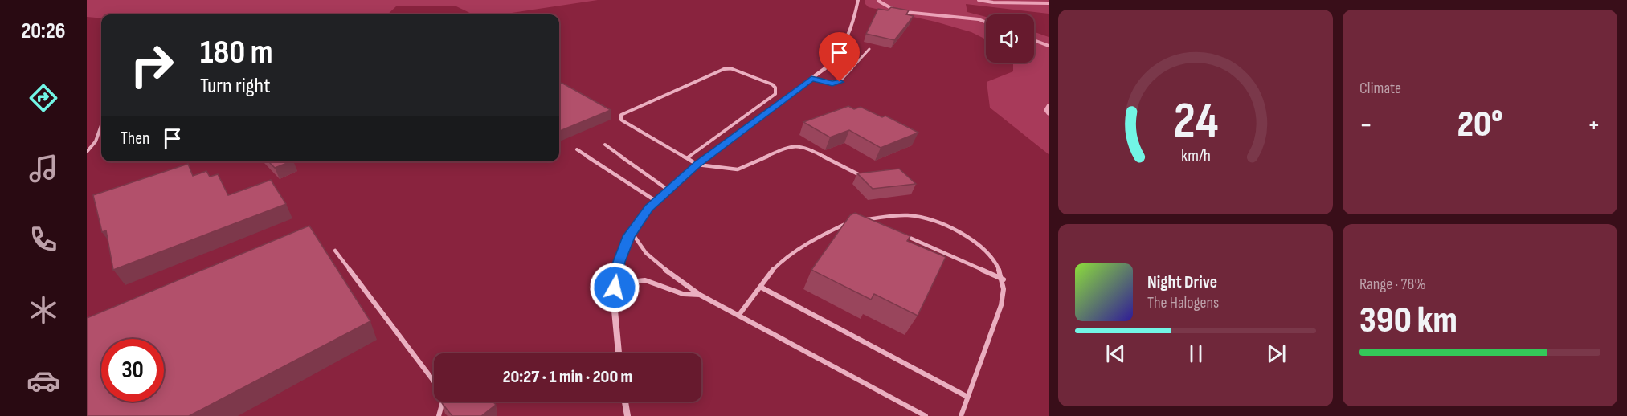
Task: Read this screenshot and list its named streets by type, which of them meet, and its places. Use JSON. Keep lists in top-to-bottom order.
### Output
{
  "page": {
    "tabs": "20:26",
    "tile": [
      "Climate",
      ["Range · 78%", "390 km"]
    ],
    "turn": ["180 m", "Turn right"],
    "heat": ["−", "20°", "+"],
    "then": "Then",
    "song": ["Night Drive", "The Halogens"],
    "limit": "30",
    "trip": "20:27 · 1 min · 200 m",
    "gauge": ["24", "km/h"]
  }
}
